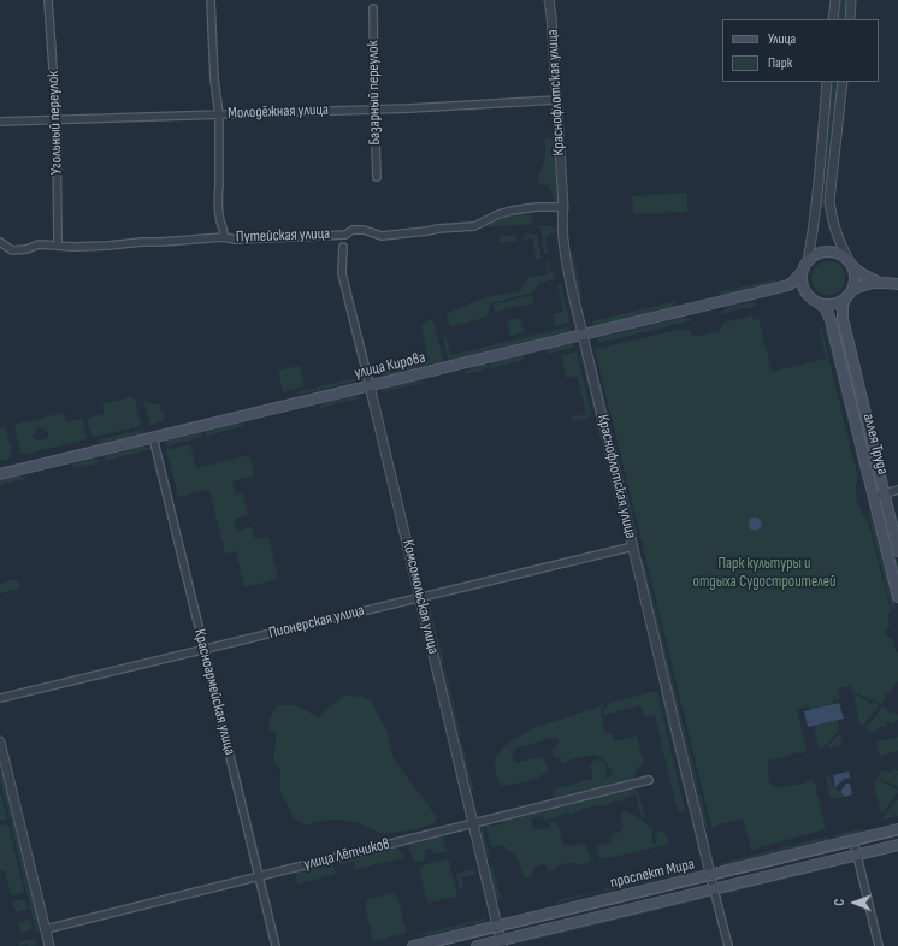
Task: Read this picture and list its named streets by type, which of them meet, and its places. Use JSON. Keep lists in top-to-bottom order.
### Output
{
  "streets": {
    "main road": ["улица Кирова", "аллея Труда", "проспект Мира"],
    "street": [
      "Базарный переулок",
      "Краснофлотская улица",
      "Молодёжная улица",
      "Угольный переулок",
      "Путейская улица",
      "Комсомольская улица",
      "Пионерская улица",
      "Красноармейская улица",
      "улица Лётчиков"
    ]
  },
  "crossings": [
    ["Базарный переулок", "Молодёжная улица"],
    ["Краснофлотская улица", "Молодёжная улица"],
    ["Краснофлотская улица", "Путейская улица"],
    ["Краснофлотская улица", "улица Кирова"],
    ["Краснофлотская улица", "Пионерская улица"],
    ["Краснофлотская улица", "проспект Мира"],
    ["Молодёжная улица", "Угольный переулок"],
    ["Угольный переулок", "Путейская улица"],
    ["улица Кирова", "аллея Труда"],
    ["улица Кирова", "Комсомольская улица"],
    ["улица Кирова", "Красноармейская улица"],
    ["Комсомольская улица", "Пионерская улица"],
    ["Комсомольская улица", "улица Лётчиков"],
    ["Комсомольская улица", "проспект Мира"],
    ["Пионерская улица", "Красноармейская улица"],
    ["Красноармейская улица", "улица Лётчиков"]
  ],
  "parks": ["Парк культуры и отдыха Судостроителей"],
  "legend": ["Улица", "Парк"],
  "north": "left"
}
